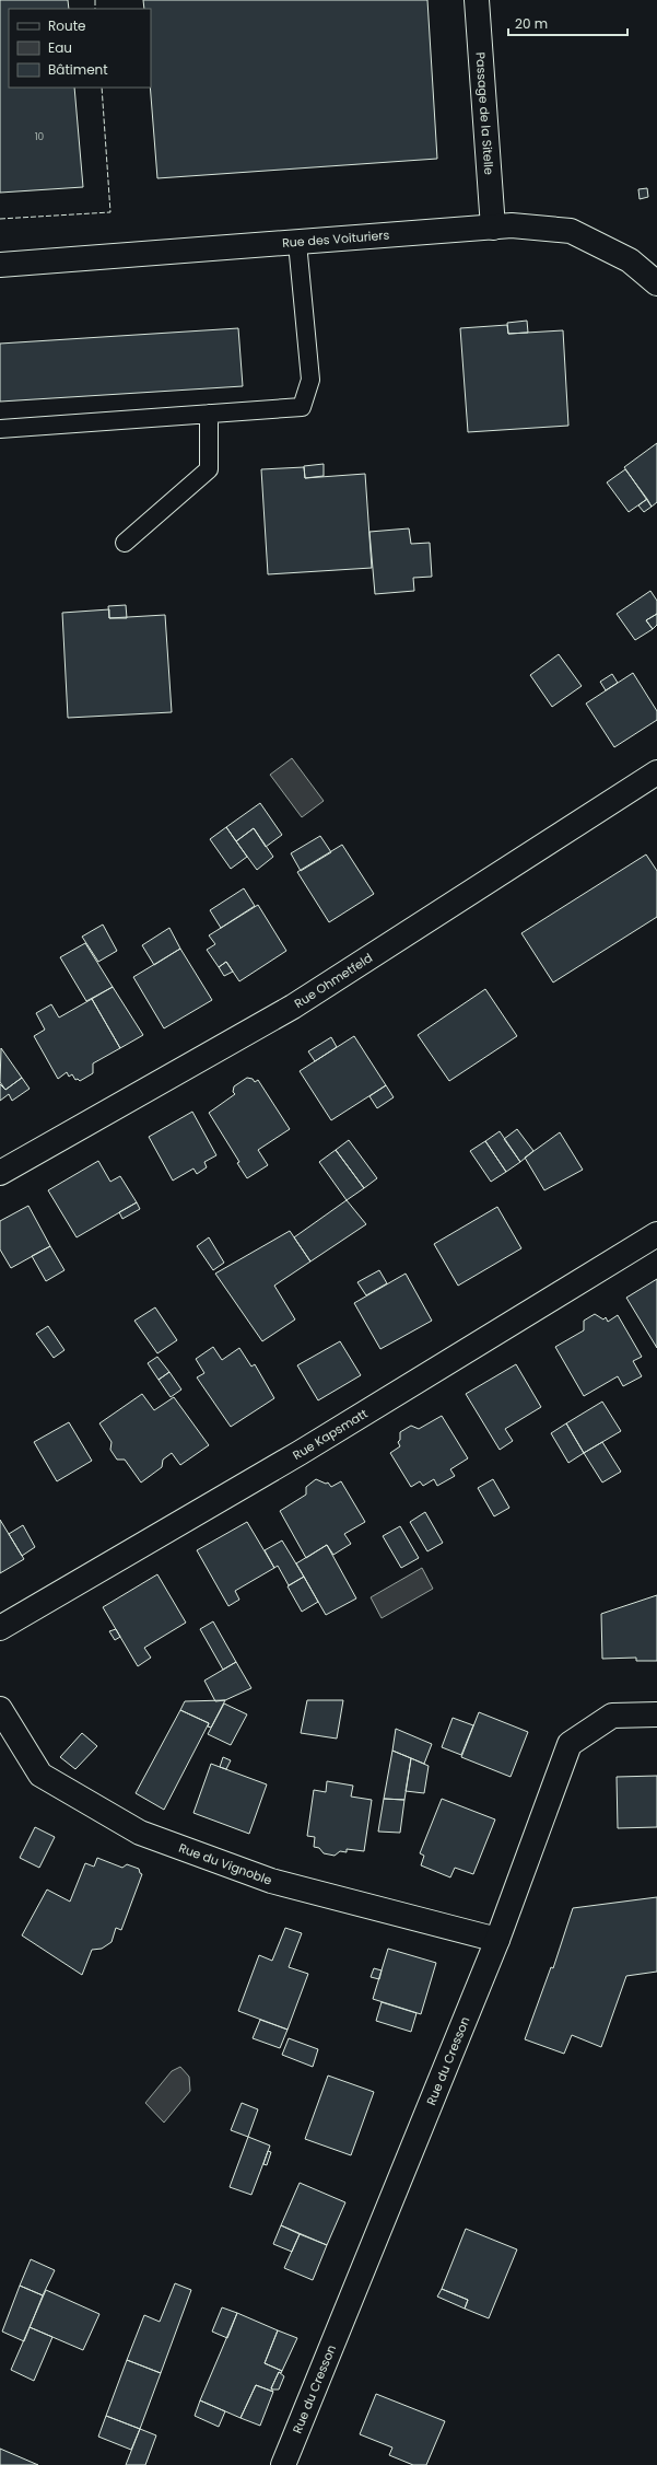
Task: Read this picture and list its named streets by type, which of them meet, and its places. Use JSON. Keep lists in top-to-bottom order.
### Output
{
  "streets": {
    "street": [
      "Passage de la Sitelle",
      "Rue des Voituriers",
      "Rue Ohmetfeld",
      "Rue Kapsmatt",
      "Rue du Vignoble",
      "Rue du Cresson"
    ]
  },
  "crossings": [
    ["Passage de la Sitelle", "Rue des Voituriers"],
    ["Rue du Vignoble", "Rue du Cresson"]
  ],
  "house_numbers": ["10"],
  "legend": ["Route", "Eau", "Bâtiment"],
  "scale_bar": "20 m"
}
